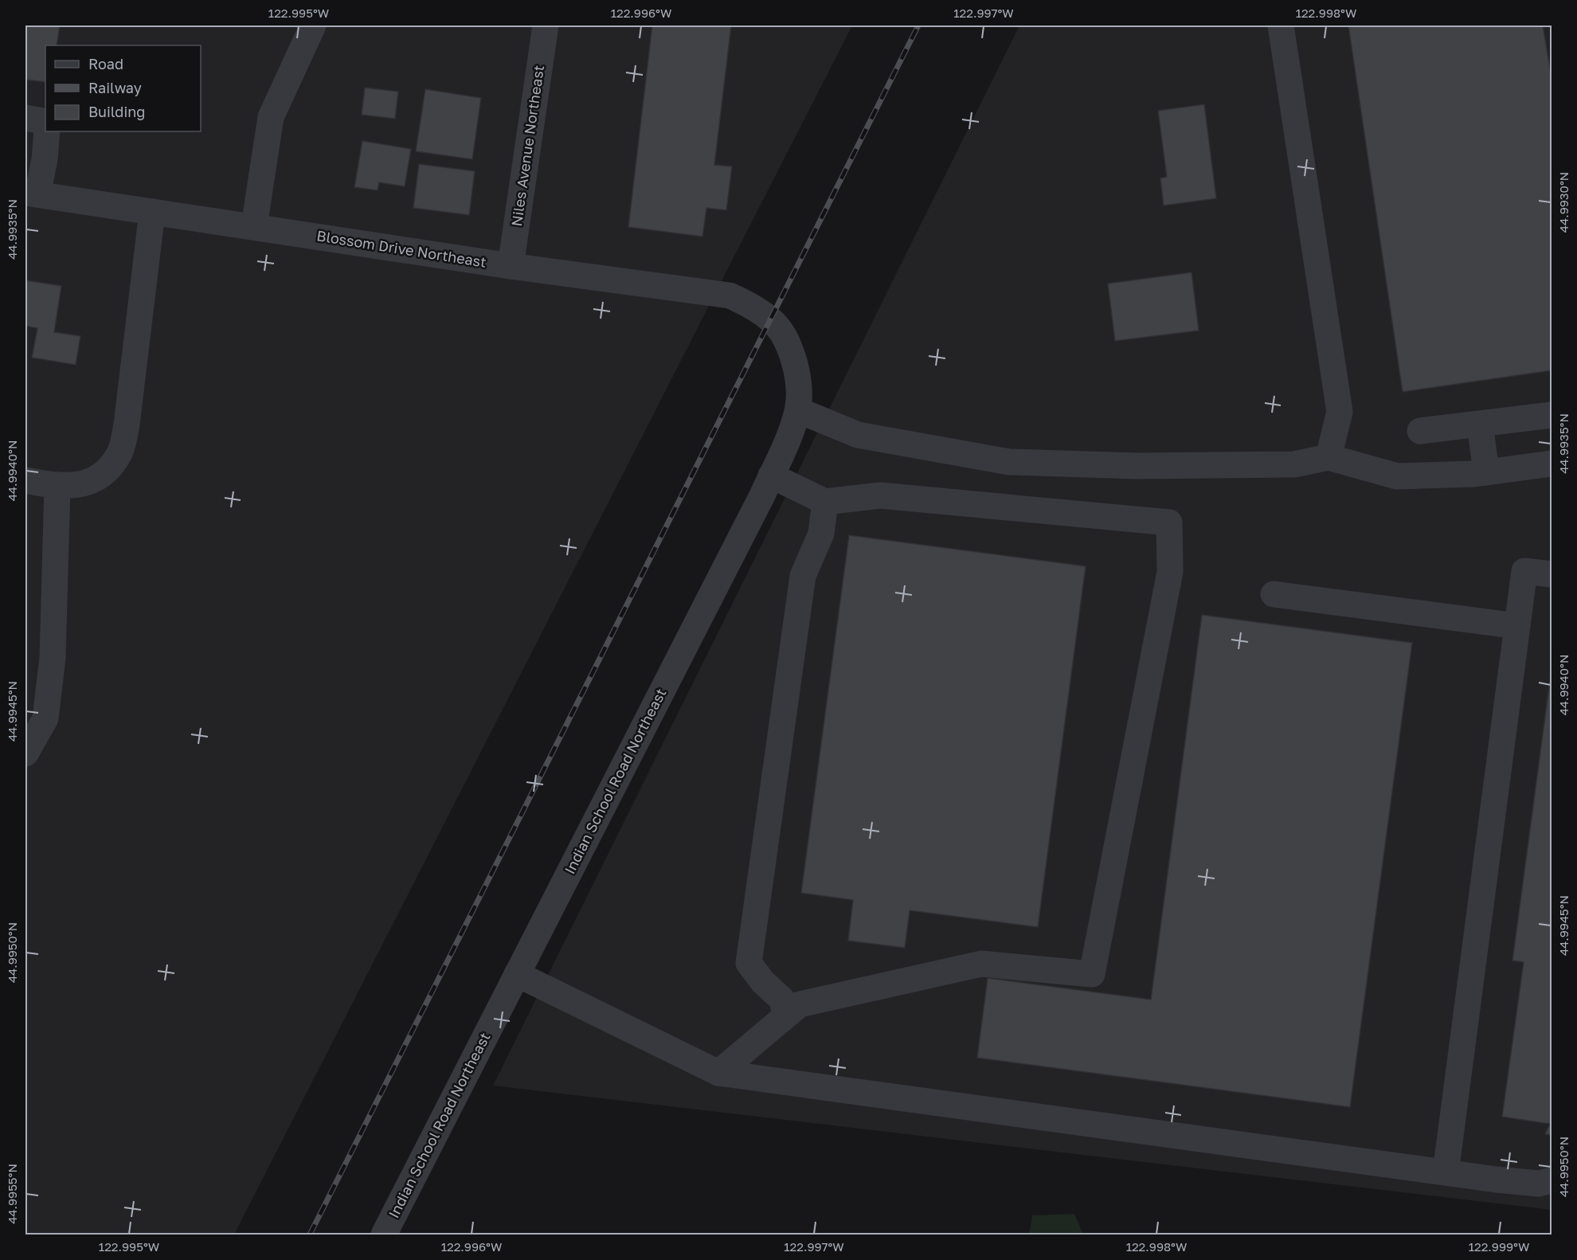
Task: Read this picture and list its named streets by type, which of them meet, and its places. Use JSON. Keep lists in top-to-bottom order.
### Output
{
  "streets": {
    "street": ["Niles Avenue Northeast", "Blossom Drive Northeast", "Indian School Road Northeast"]
  },
  "crossings": [
    ["Niles Avenue Northeast", "Blossom Drive Northeast"],
    ["Blossom Drive Northeast", "Indian School Road Northeast"]
  ],
  "legend": ["Road", "Railway", "Building"],
  "coordinates": [
    "122.995°W",
    "122.996°W",
    "122.997°W",
    "122.998°W",
    "44.9930°N",
    "44.9935°N",
    "44.9940°N",
    "44.9945°N",
    "44.9950°N",
    "44.9955°N",
    "122.999°W"
  ]
}
